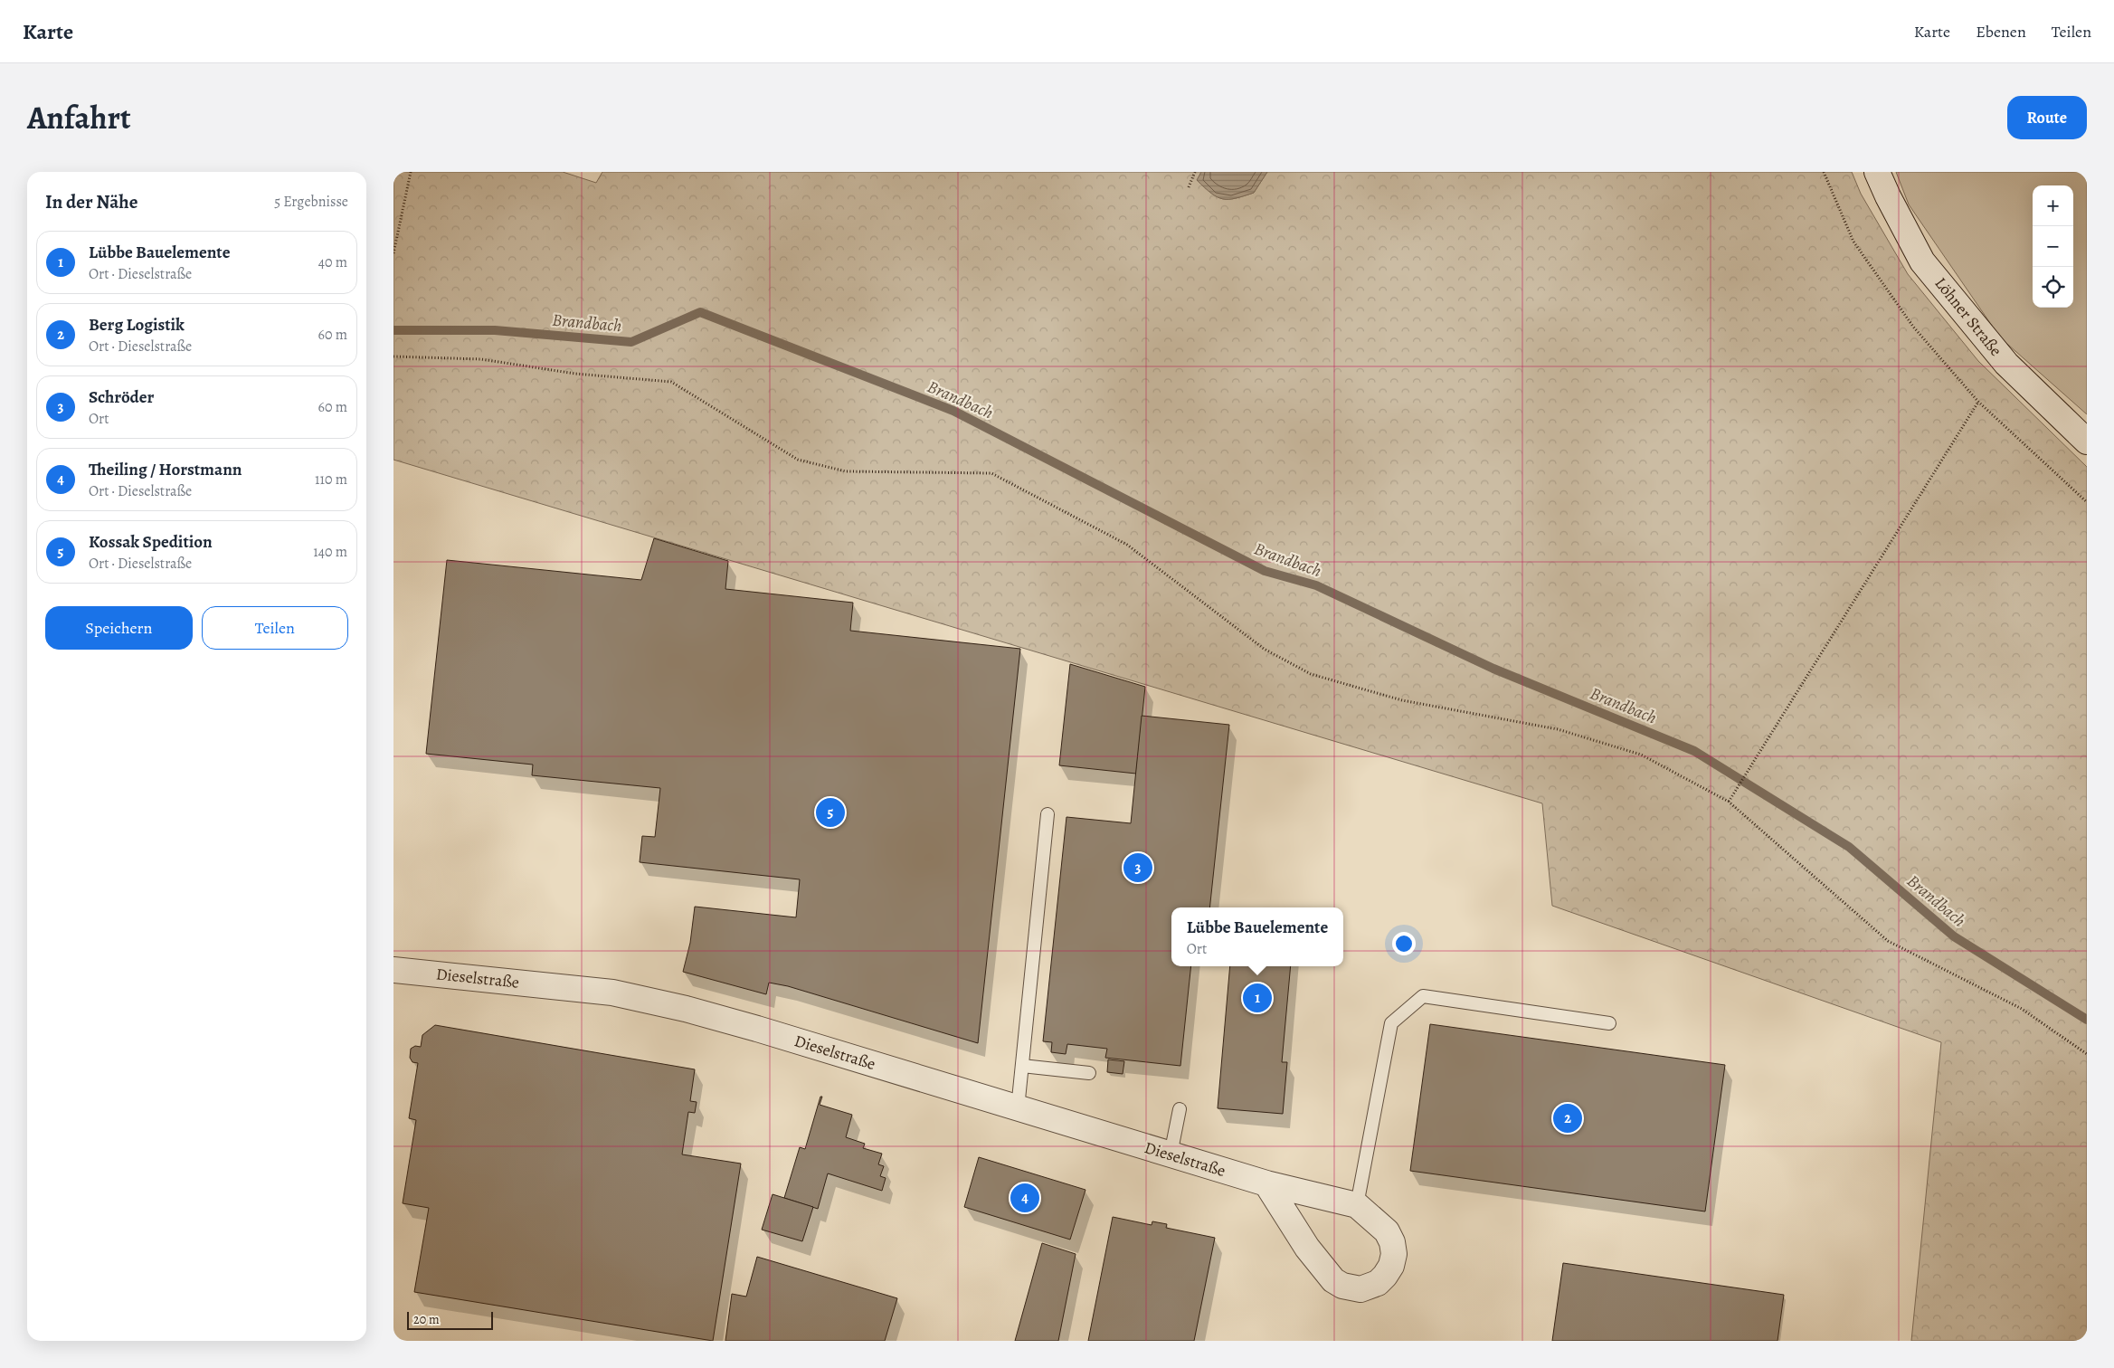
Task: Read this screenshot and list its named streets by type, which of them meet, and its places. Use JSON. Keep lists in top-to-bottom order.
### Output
{
  "streets": {
    "street": ["Löhner Straße", "Dieselstraße"]
  },
  "water": ["Brandbach"],
  "scale_bar": "20 m",
  "page": {
    "header": "Karte",
    "nav": ["Karte", "Ebenen", "Teilen"],
    "title": "Anfahrt",
    "buttons": [
      "Route",
      ["Speichern", "Teilen"]
    ],
    "heading": ["In der Nähe", "5 Ergebnisse"],
    "map_buttons": ["+", "−"],
    "list": [
      {
        "mark": "1",
        "name": "Lübbe Bauelemente",
        "note": "Ort · Dieselstraße",
        "value": "40 m"
      },
      {
        "mark": "2",
        "name": "Berg Logistik",
        "note": "Ort · Dieselstraße",
        "value": "60 m"
      },
      {
        "mark": "3",
        "name": "Schröder",
        "note": "Ort",
        "value": "60 m"
      },
      {
        "mark": "4",
        "name": "Theiling / Horstmann",
        "note": "Ort · Dieselstraße",
        "value": "110 m"
      },
      {
        "mark": "5",
        "name": "Kossak Spedition",
        "note": "Ort · Dieselstraße",
        "value": "140 m"
      }
    ],
    "pins": [
      "5",
      "3",
      "1",
      "2",
      "4"
    ],
    "popup": ["Lübbe Bauelemente", "Ort"],
    "scale": "20 m"
  }
}
